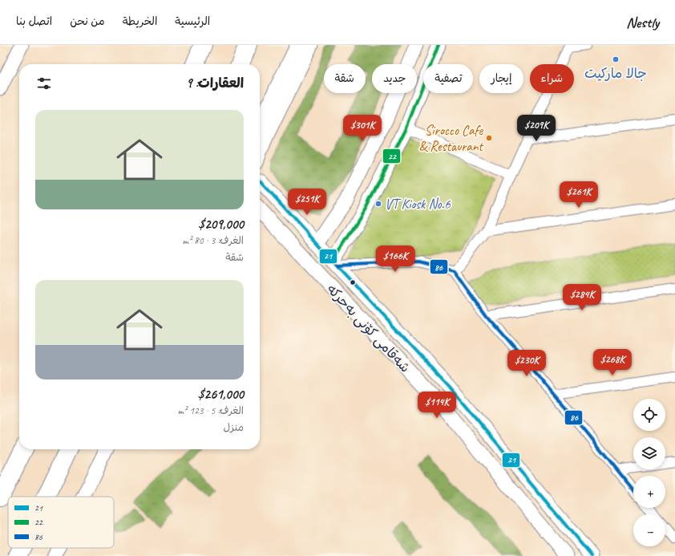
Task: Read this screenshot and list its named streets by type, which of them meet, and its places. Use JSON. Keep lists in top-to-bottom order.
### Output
{
  "streets": {
    "street": ["شەقامی کۆنی بەحرکە"]
  },
  "places": ["جالا ماركيت", "Sirocco Cafe & Restaurant", "VT Kiosk No.6"],
  "lines": ["transit line 22", "transit line 21", "transit line 86"],
  "legend": ["21", "22", "86"],
  "page": {
    "header": "Nestly",
    "nav": [
      "الرئيسية",
      "الخريطة",
      "من نحن",
      "اتصل بنا"
    ],
    "chip": [
      "شراء",
      "إيجار",
      "تصفية",
      "جديد",
      "شقة"
    ],
    "heading": "العقارات: 9",
    "list": [
      {
        "name": "$209,000",
        "note": "الغرف: 3 · 80 m² · شقة"
      },
      {
        "name": "$261,000",
        "note": "الغرف: 5 · 123 m² · منزل"
      }
    ],
    "price": [
      "$301K",
      "$209K",
      "$261K",
      "$251K",
      "$166K",
      "$284K",
      "$268K",
      "$230K",
      "$114K"
    ],
    "map_buttons": ["+", "−"]
  }
}
